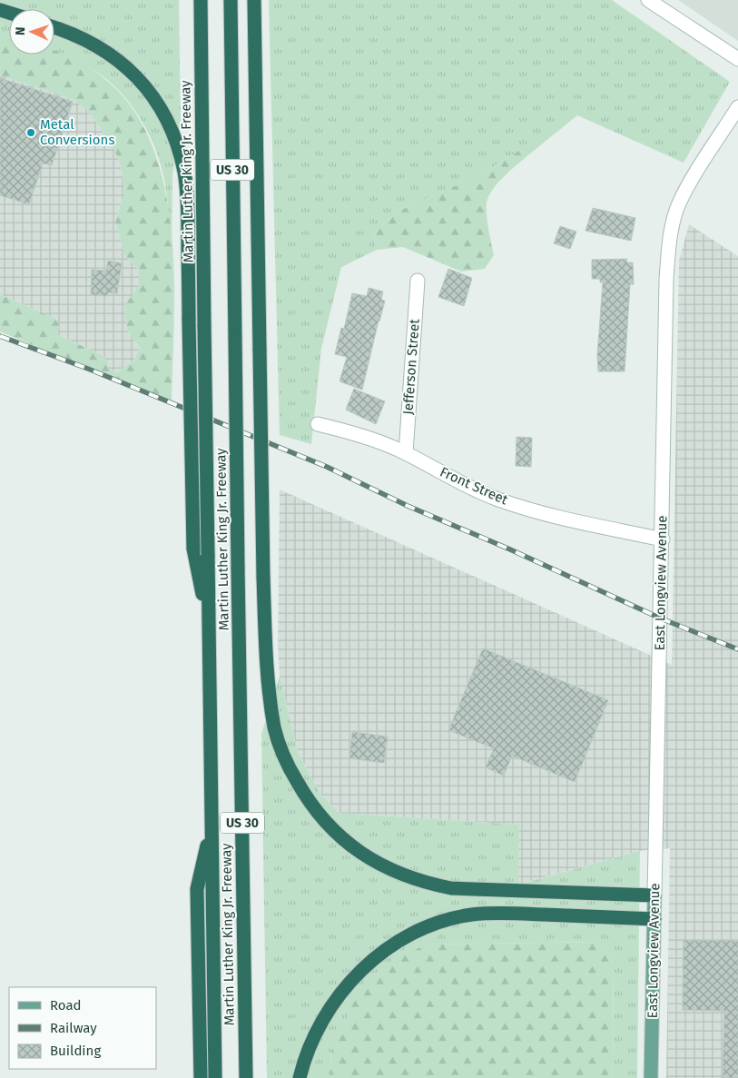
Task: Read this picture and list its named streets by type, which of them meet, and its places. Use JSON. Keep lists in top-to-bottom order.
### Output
{
  "streets": {
    "highway": ["US 30", "Martin Luther King Jr. Freeway"],
    "main road": ["Jefferson Street", "Front Street", "East Longview Avenue"]
  },
  "crossings": [
    ["Jefferson Street", "Front Street"],
    ["Front Street", "East Longview Avenue"]
  ],
  "places": ["Metal Conversions"],
  "legend": ["Road", "Railway", "Building"],
  "north": "left"
}
